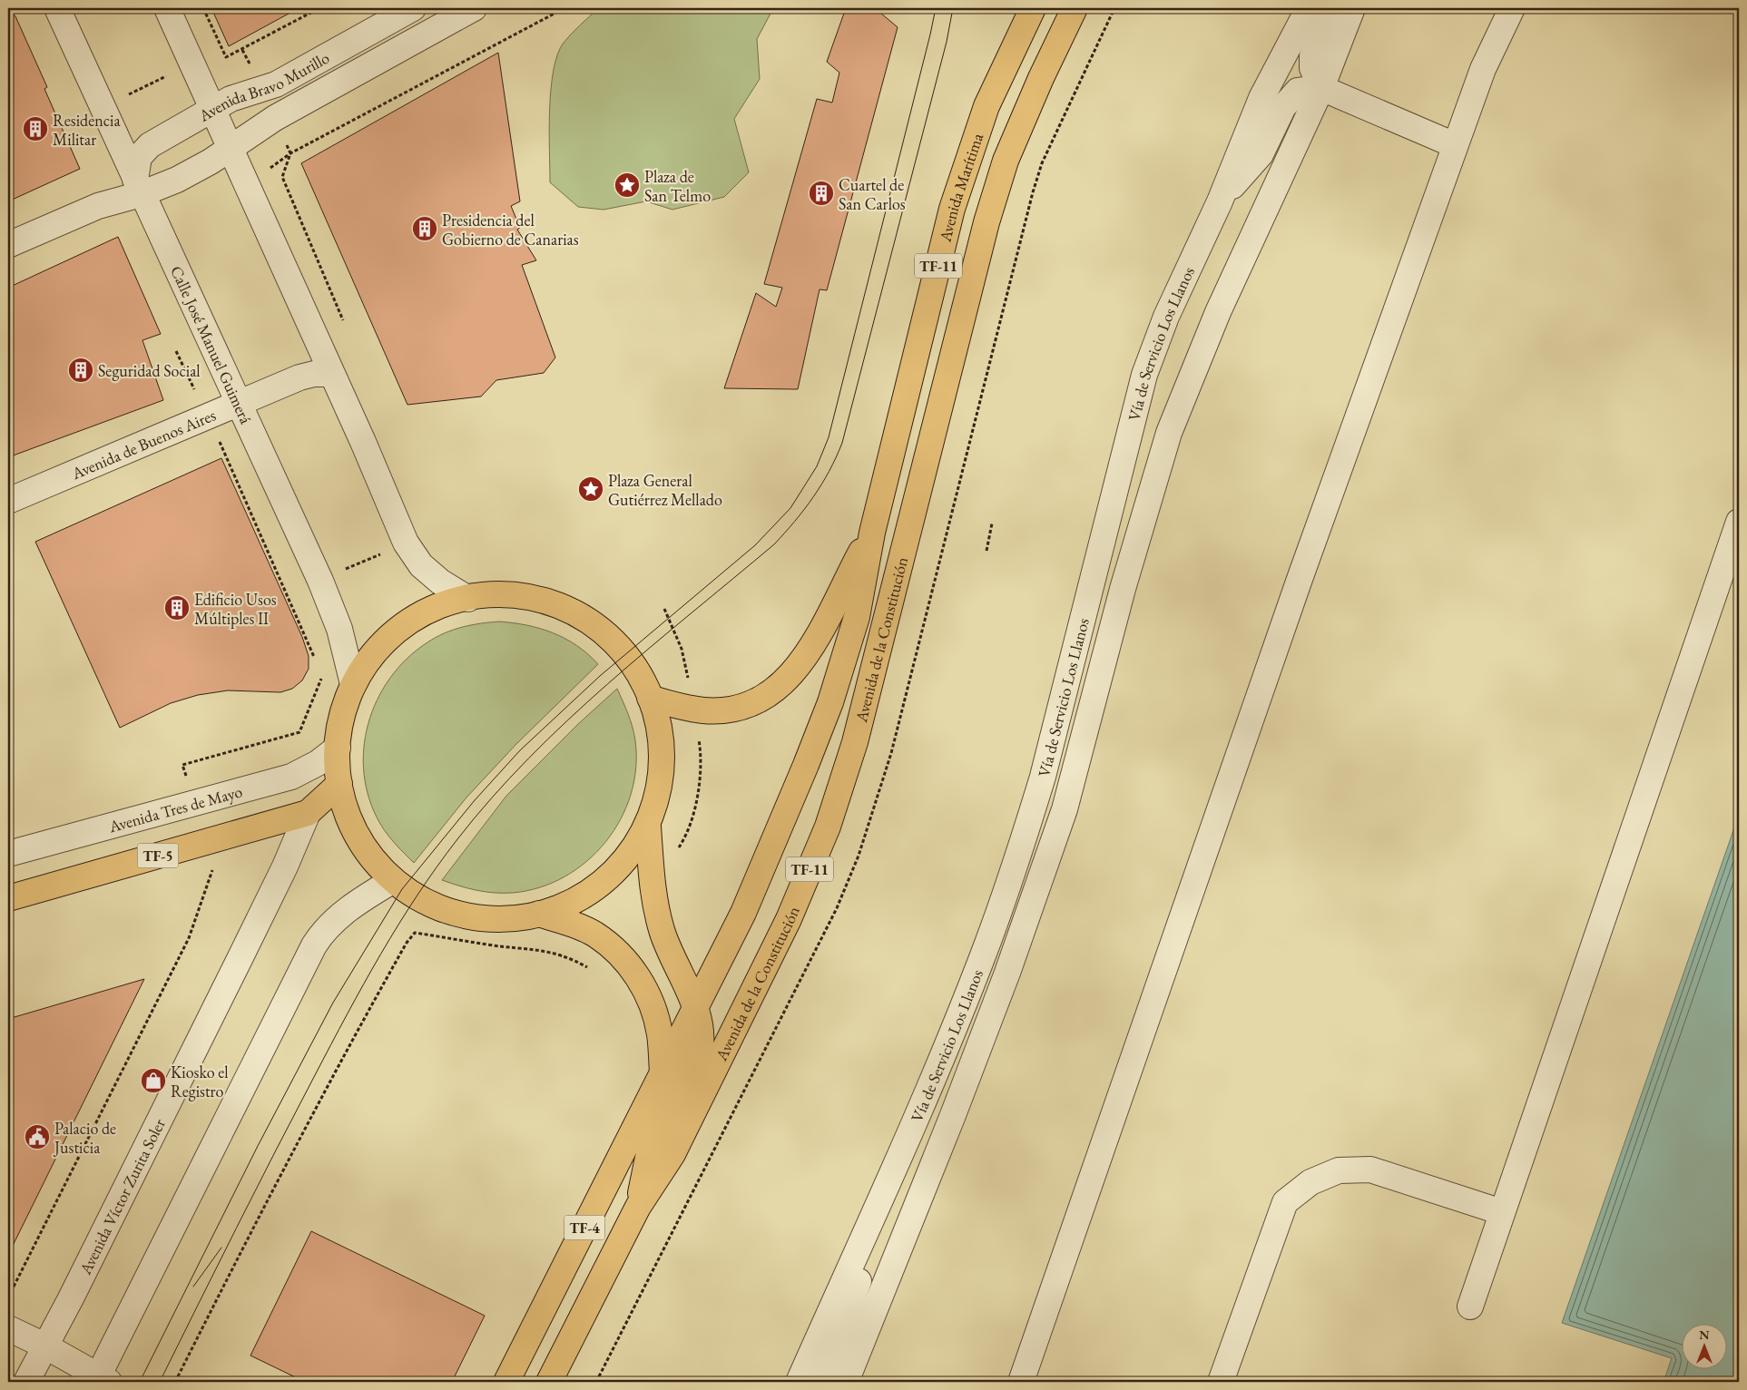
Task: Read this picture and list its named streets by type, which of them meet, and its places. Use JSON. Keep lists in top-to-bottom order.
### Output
{
  "streets": {
    "main road": [
      "Avenida Marítima",
      "TF-11",
      "Avenida de la Constitución",
      "TF-5",
      "TF-4"
    ],
    "street": [
      "Avenida Bravo Murillo",
      "Calle José Manuel Guimerá",
      "Vía de Servicio Los Llanos",
      "Avenida de Buenos Aires",
      "Avenida Tres de Mayo",
      "Avenida Víctor Zurita Soler"
    ]
  },
  "crossings": [
    ["Avenida Bravo Murillo", "Calle José Manuel Guimerá"],
    ["Avenida Marítima", "Avenida de la Constitución"],
    ["Calle José Manuel Guimerá", "Avenida de Buenos Aires"],
    ["TF-5", "Avenida Víctor Zurita Soler"]
  ],
  "places": {
    "building": [
      "Residencia Militar",
      "Cuartel de San Carlos",
      "Presidencia del Gobierno de Canarias",
      "Seguridad Social",
      "Edificio Usos Múltiples II"
    ],
    "place": ["Plaza de San Telmo", "Plaza General Gutiérrez Mellado"],
    "shop": ["Kiosko el Registro"],
    "public building": ["Palacio de Justicia"]
  },
  "north": "top"
}
